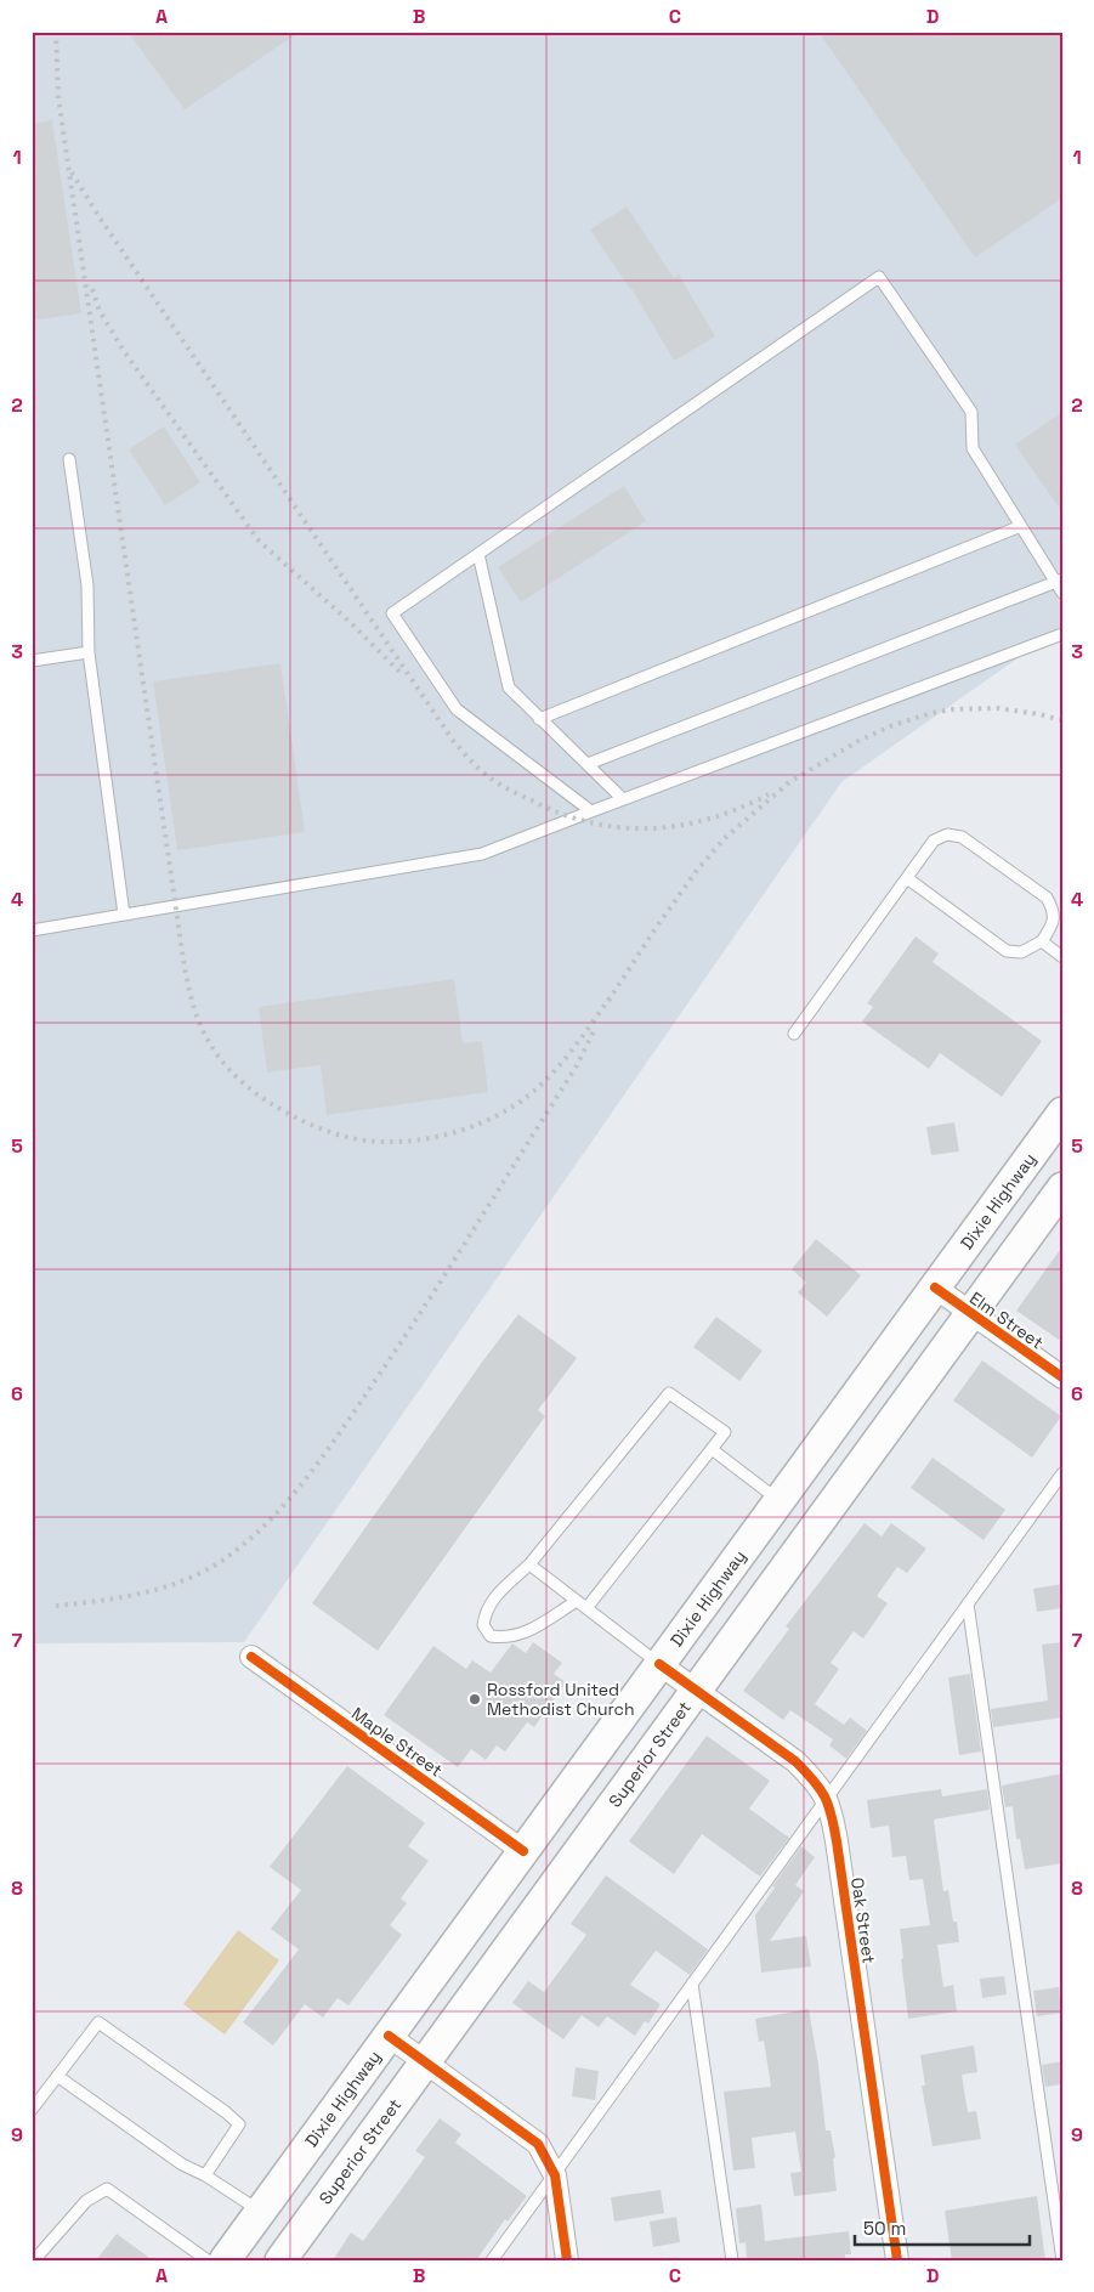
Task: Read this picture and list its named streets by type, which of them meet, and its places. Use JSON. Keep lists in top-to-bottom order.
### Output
{
  "streets": {
    "main road": ["Dixie Highway", "Superior Street"],
    "street": ["Elm Street", "Maple Street", "Oak Street"]
  },
  "crossings": [
    ["Dixie Highway", "Elm Street"],
    ["Dixie Highway", "Maple Street"],
    ["Dixie Highway", "Oak Street"],
    ["Elm Street", "Superior Street"],
    ["Superior Street", "Oak Street"]
  ],
  "places": ["Rossford United Methodist Church"],
  "scale_bar": "50 m",
  "grid": {
    "columns": [
      "A",
      "B",
      "C",
      "D"
    ],
    "rows": [
      "1",
      "2",
      "3",
      "4",
      "5",
      "6",
      "7",
      "8",
      "9"
    ]
  }
}
